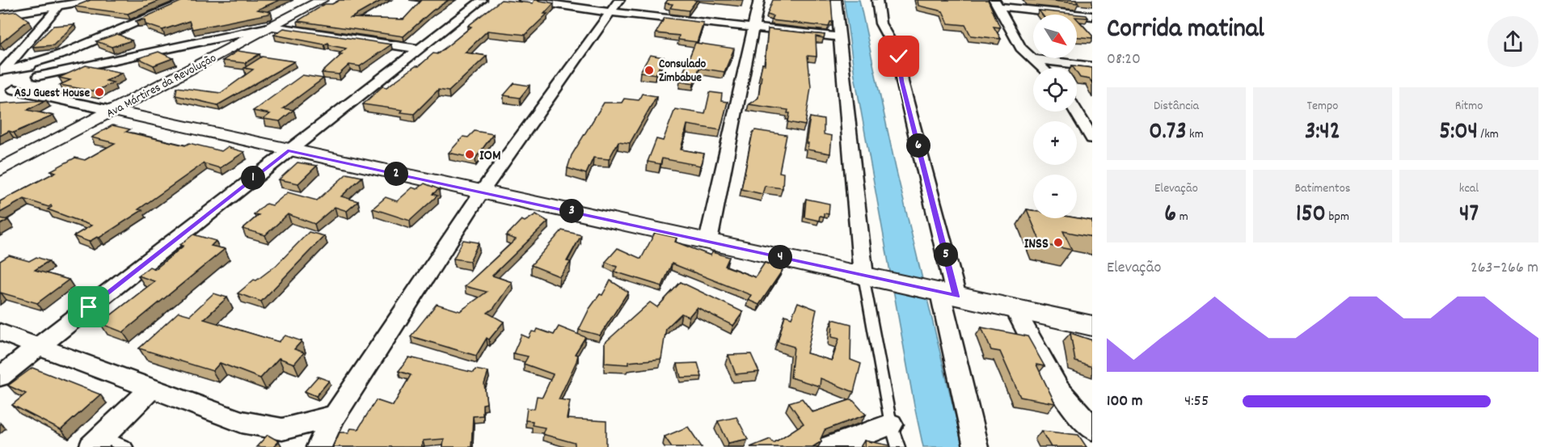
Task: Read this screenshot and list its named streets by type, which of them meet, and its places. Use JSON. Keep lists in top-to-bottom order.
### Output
{
  "streets": {
    "street": ["Ava Mártires da Revolução"]
  },
  "places": [
    "Consulado Zimbabue",
    "ASJ Guest House",
    "IOM",
    "INSS"
  ],
  "north": "bottom right",
  "page": {
    "heading": ["Corrida matinal", "08:20"],
    "map_buttons": ["+", "−"],
    "stats": [
      ["Distância", "0.73 km"],
      ["Tempo", "3:42"],
      ["Ritmo", "5:04 /km"],
      ["Elevação", "6 m"],
      ["Batimentos", "150 bpm"],
      ["kcal", "47"]
    ],
    "pins": [
      "6",
      "2",
      "1",
      "3",
      "5",
      "4"
    ],
    "chart": ["Elevação", "263–266 m"],
    "list": [
      {
        "name": "100 m",
        "note": "4:55"
      }
    ]
  }
}
